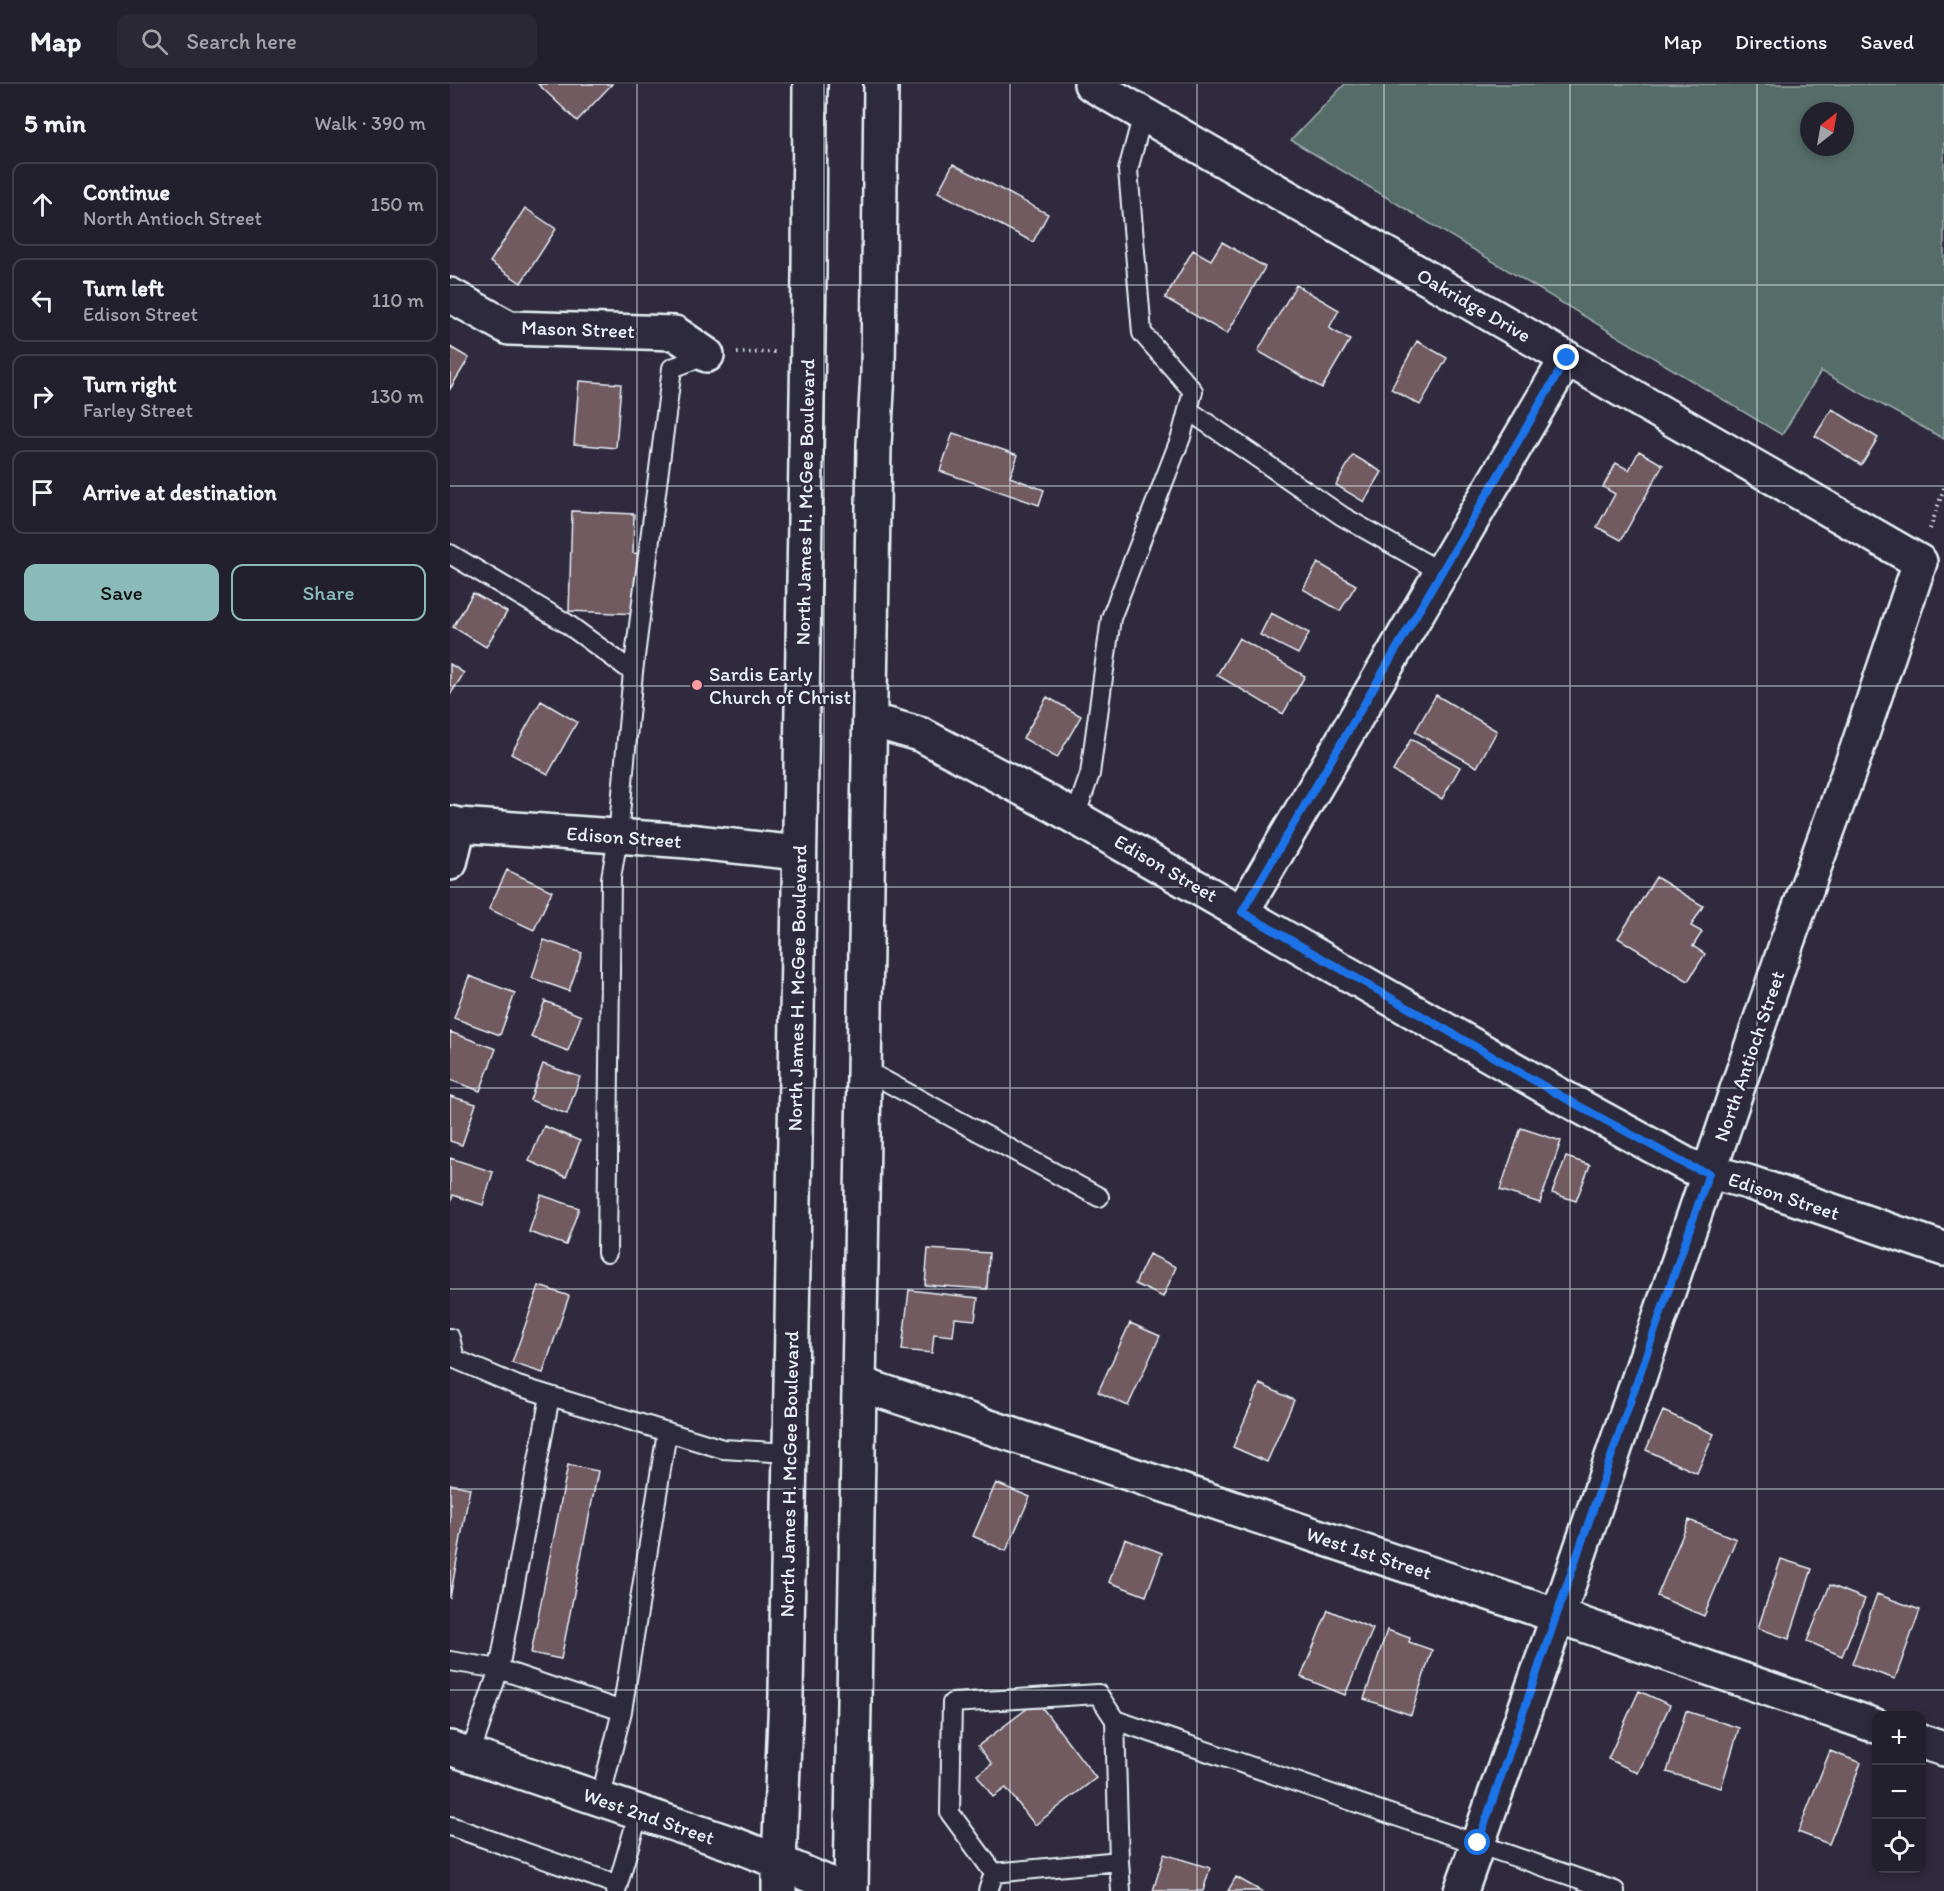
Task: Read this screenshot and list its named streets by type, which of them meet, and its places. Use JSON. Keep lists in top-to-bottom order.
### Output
{
  "streets": {
    "street": [
      "Oakridge Drive",
      "Mason Street",
      "North James H. McGee Boulevard",
      "Edison Street",
      "North Antioch Street",
      "West 1st Street",
      "West 2nd Street"
    ]
  },
  "crossings": [
    ["Oakridge Drive", "North Antioch Street"],
    ["North James H. McGee Boulevard", "Edison Street"],
    ["North James H. McGee Boulevard", "West 2nd Street"],
    ["Edison Street", "North Antioch Street"],
    ["North Antioch Street", "West 1st Street"]
  ],
  "places": ["Sardis Early Church of Christ"],
  "north": "top right",
  "page": {
    "header": "Map",
    "search": "Search here",
    "nav": ["Map", "Directions", "Saved"],
    "heading": ["5 min", "Walk · 390 m"],
    "list": [
      ["Continue", "North Antioch Street", "150 m"],
      ["Turn left", "Edison Street", "110 m"],
      ["Turn right", "Farley Street", "130 m"],
      "Arrive at destination"
    ],
    "buttons": ["Save", "Share"],
    "map_buttons": ["+", "−"]
  }
}
